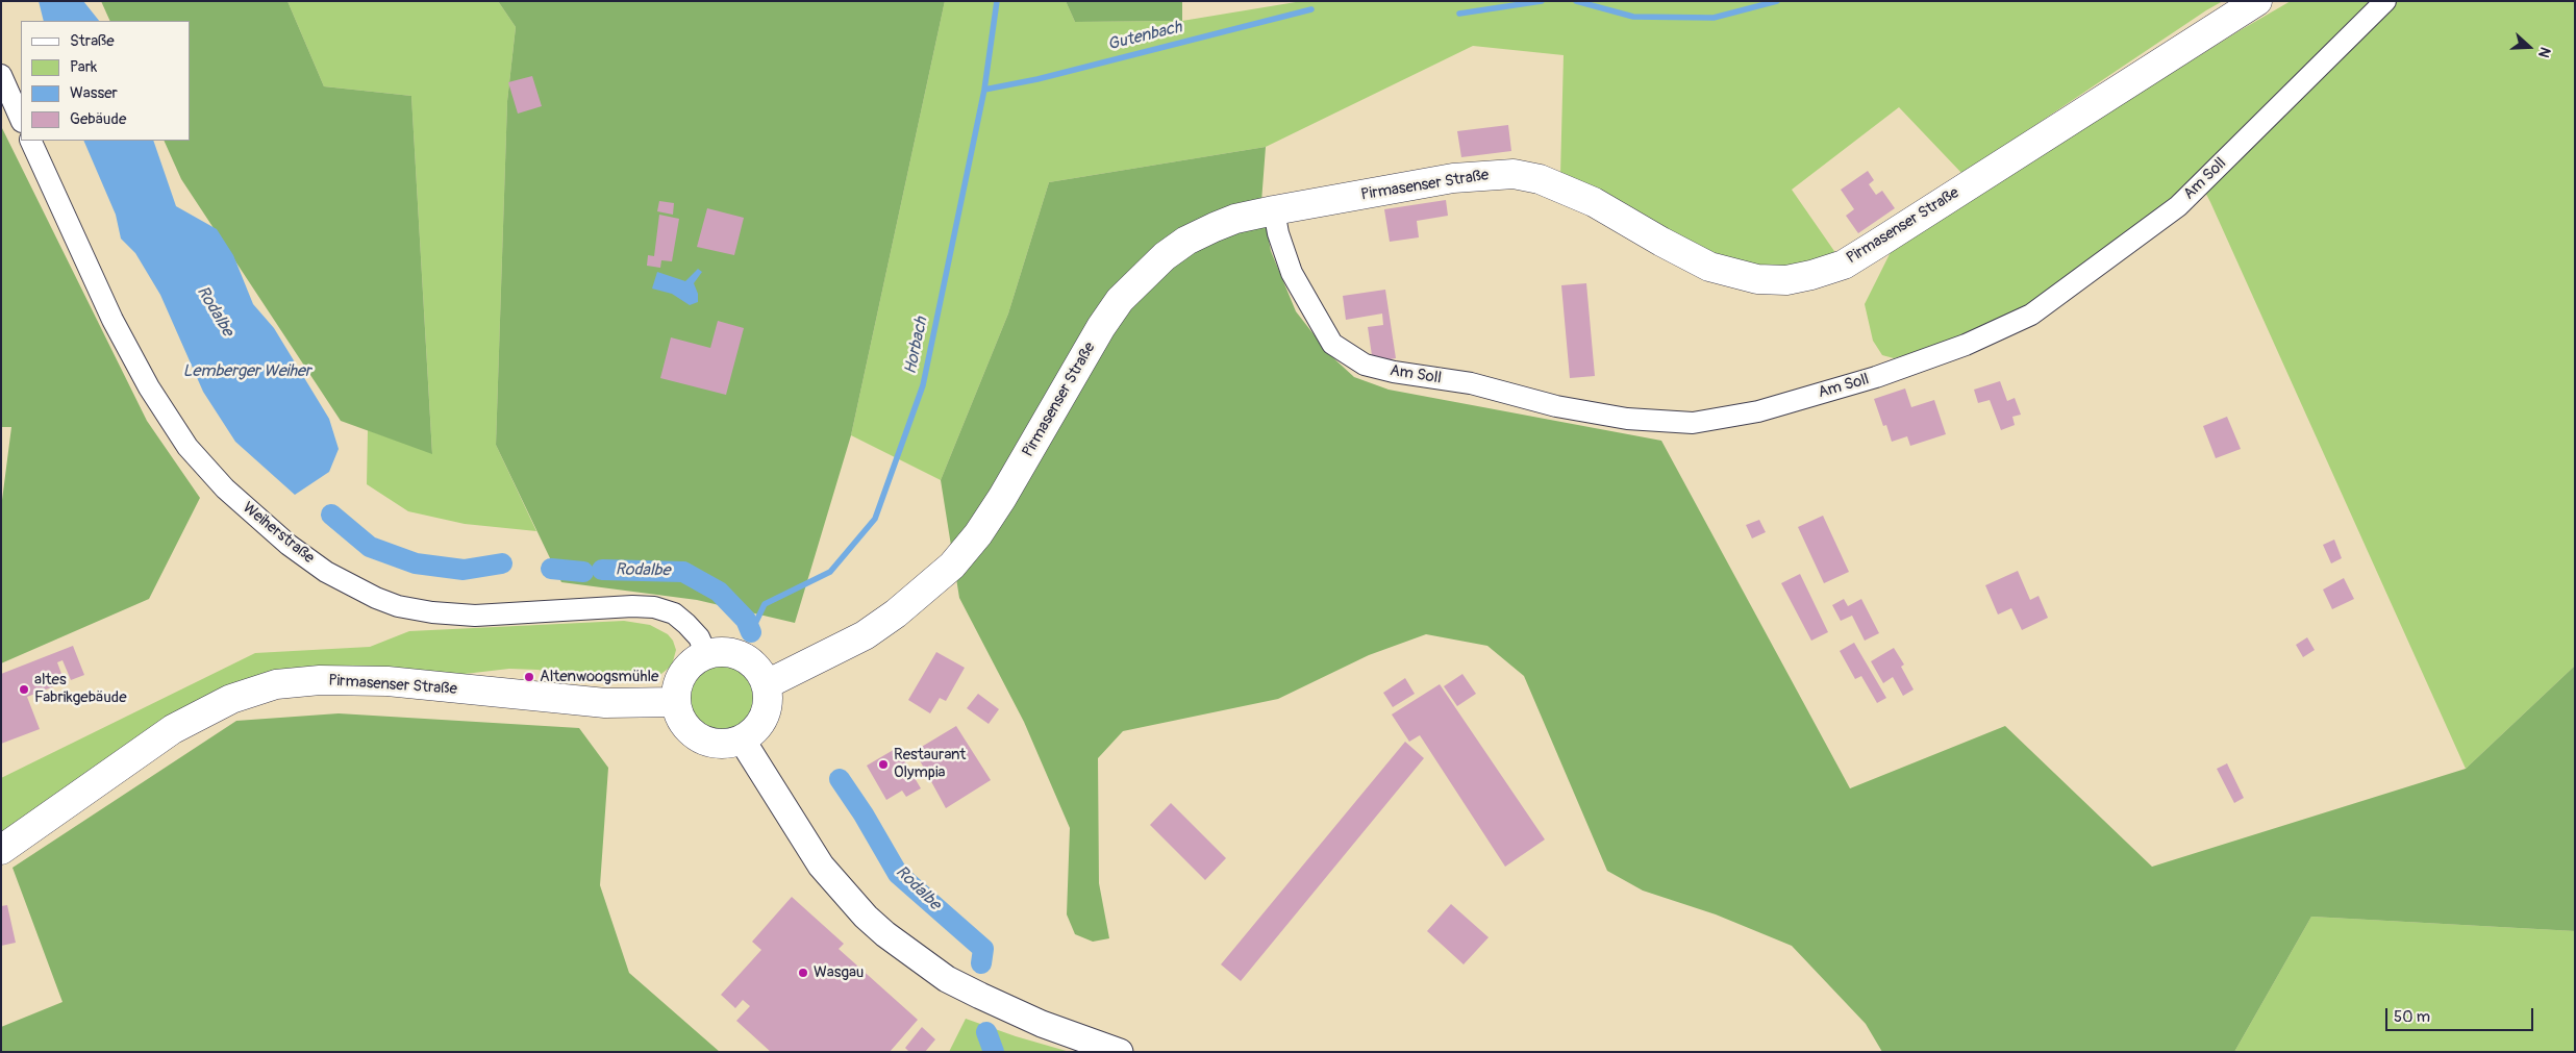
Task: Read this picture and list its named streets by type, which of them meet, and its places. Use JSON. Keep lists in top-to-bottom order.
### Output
{
  "streets": {
    "main road": ["Pirmasenser Straße"],
    "street": ["Am Soll", "Weiherstraße"]
  },
  "crossings": [
    ["Am Soll", "Pirmasenser Straße"],
    ["Pirmasenser Straße", "Weiherstraße"]
  ],
  "water": [
    "Gutenbach",
    "Rodalbe",
    "Horbach",
    "Lemberger Weiher"
  ],
  "places": [
    "Altenwoogsmühle",
    "altes Fabrikgebäude",
    "Restaurant Olympia",
    "Wasgau"
  ],
  "legend": [
    "Straße",
    "Park",
    "Wasser",
    "Gebäude"
  ],
  "scale_bar": "50 m",
  "north": "right"
}
